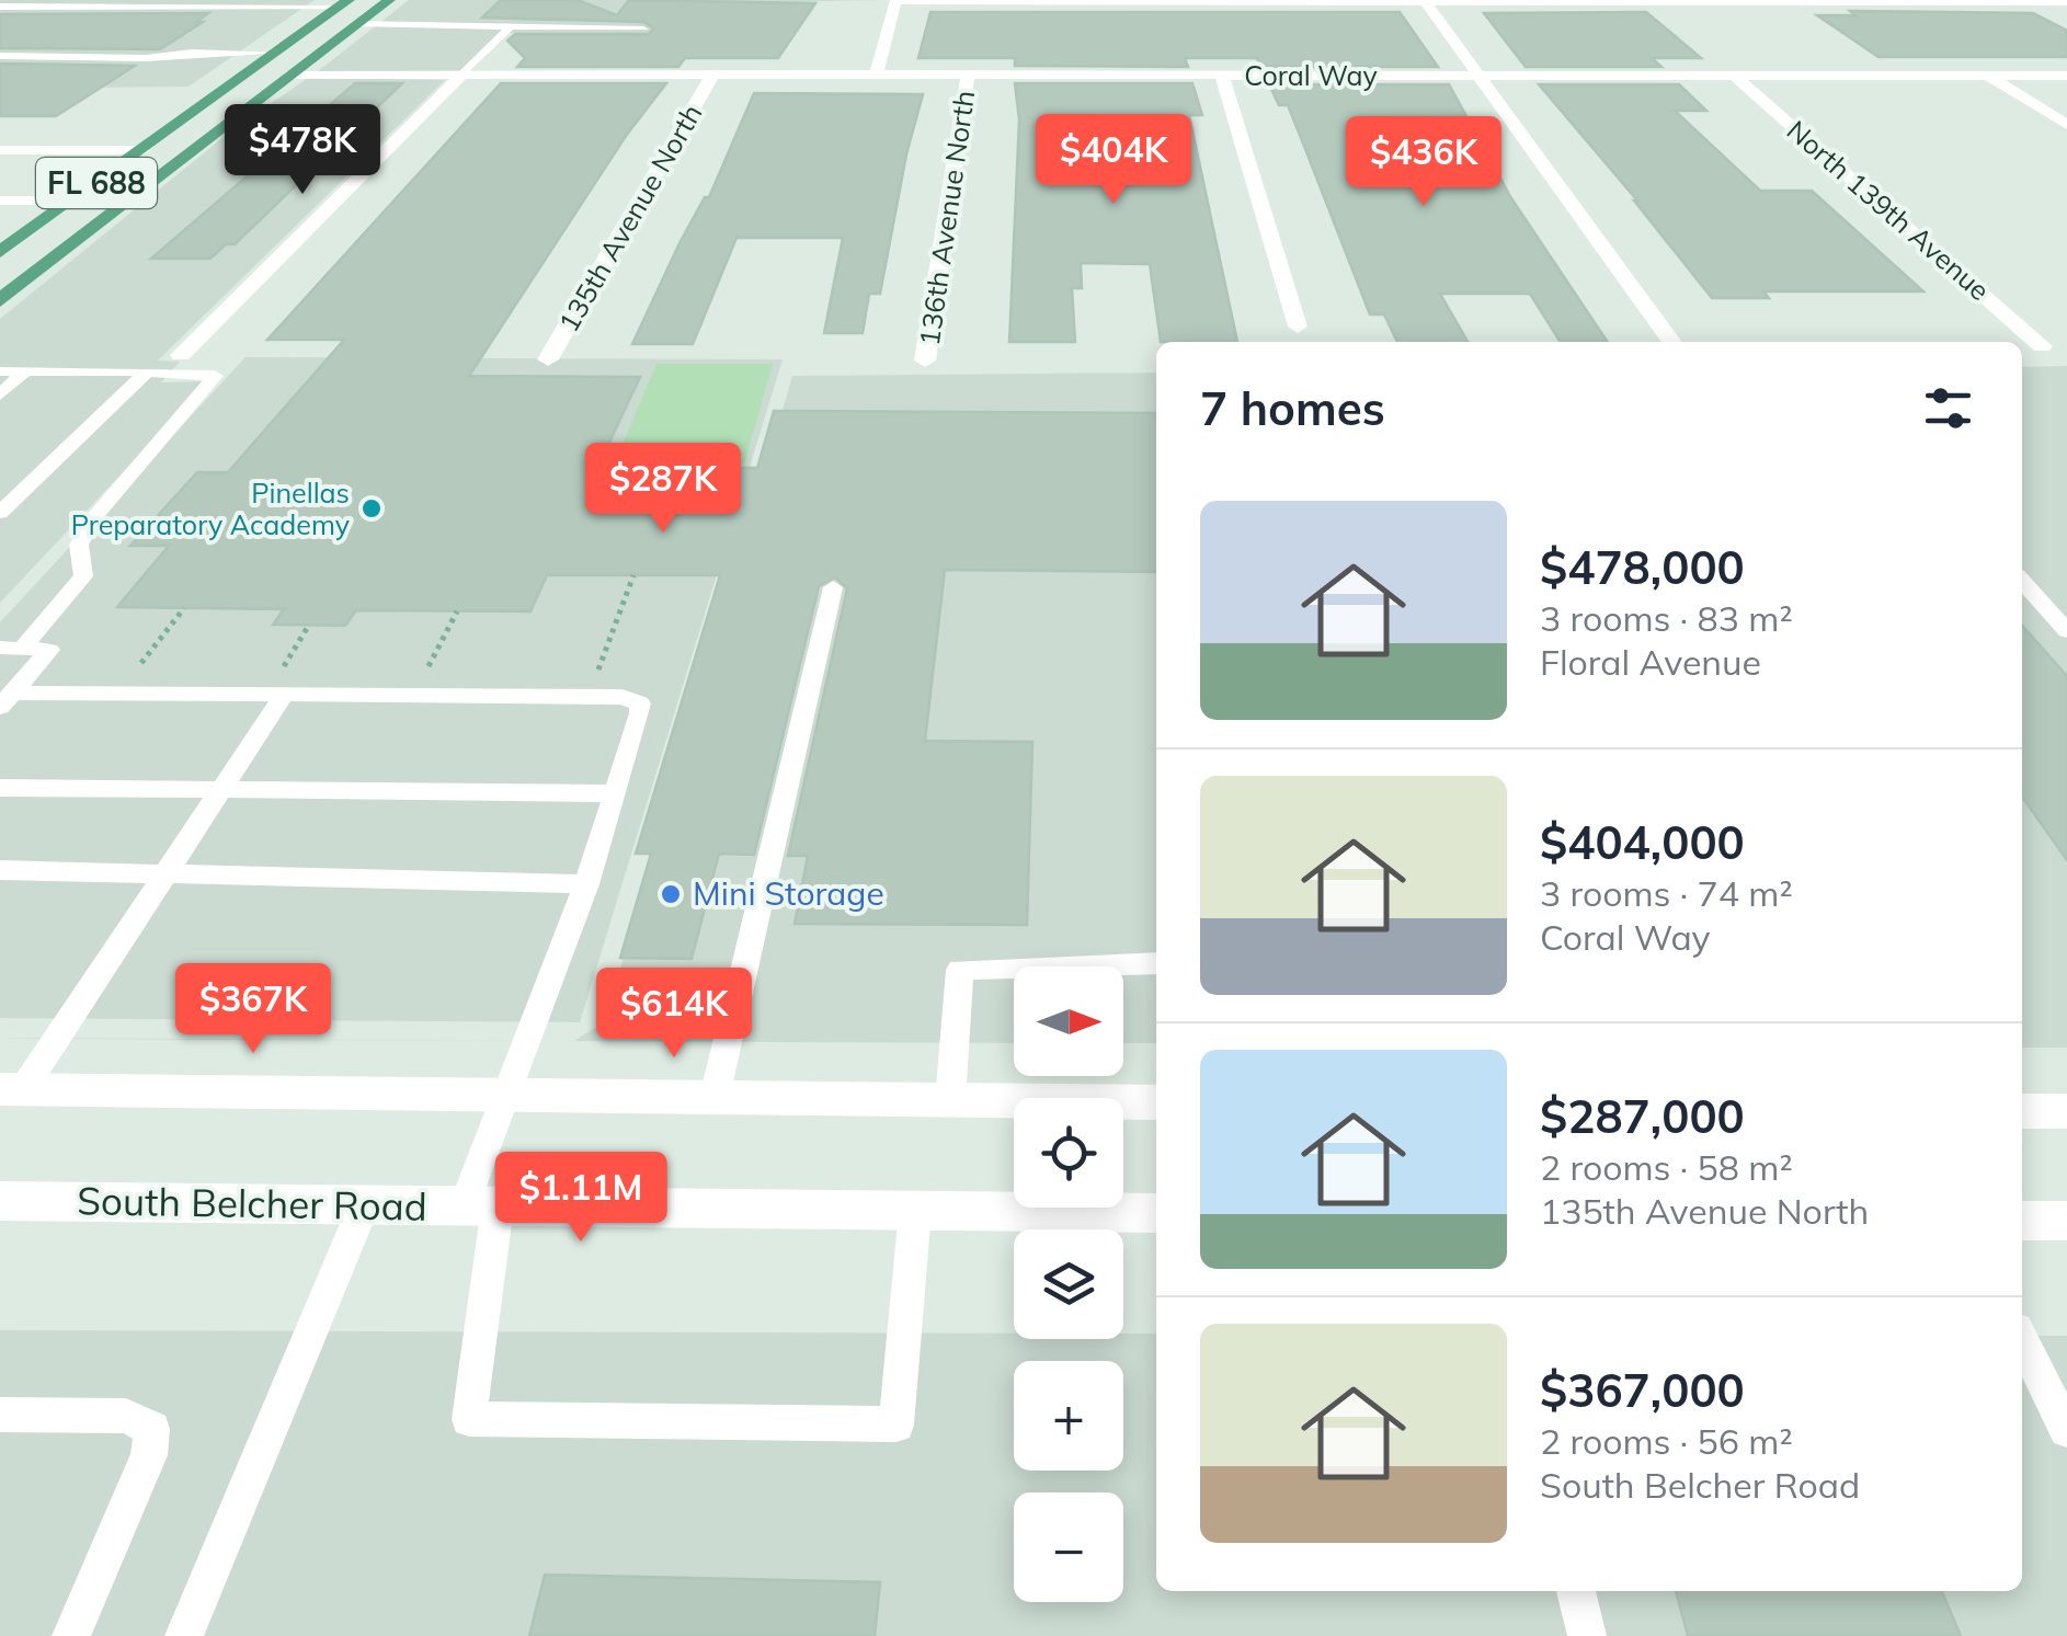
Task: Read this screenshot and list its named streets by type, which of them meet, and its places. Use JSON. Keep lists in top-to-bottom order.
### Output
{
  "streets": {
    "main road": ["FL 688"],
    "street": [
      "Coral Way",
      "North 139th Avenue",
      "135th Avenue North",
      "136th Avenue North",
      "South Belcher Road"
    ]
  },
  "crossings": [
    ["Coral Way", "FL 688"],
    ["Coral Way", "North 139th Avenue"],
    ["Coral Way", "135th Avenue North"],
    ["Coral Way", "136th Avenue North"]
  ],
  "places": ["Pinellas Preparatory Academy", "Mini Storage"],
  "north": "right",
  "page": {
    "price": [
      "$478K",
      "$404K",
      "$436K",
      "$287K",
      "$367K",
      "$614K",
      "$1.11M"
    ],
    "heading": "7 homes",
    "list": [
      {
        "name": "$478,000",
        "note": "3 rooms · 83 m² · Floral Avenue"
      },
      {
        "name": "$404,000",
        "note": "3 rooms · 74 m² · Coral Way"
      },
      {
        "name": "$287,000",
        "note": "2 rooms · 58 m² · 135th Avenue North"
      },
      {
        "name": "$367,000",
        "note": "2 rooms · 56 m² · South Belcher Road"
      }
    ],
    "map_buttons": ["+", "−"]
  }
}
